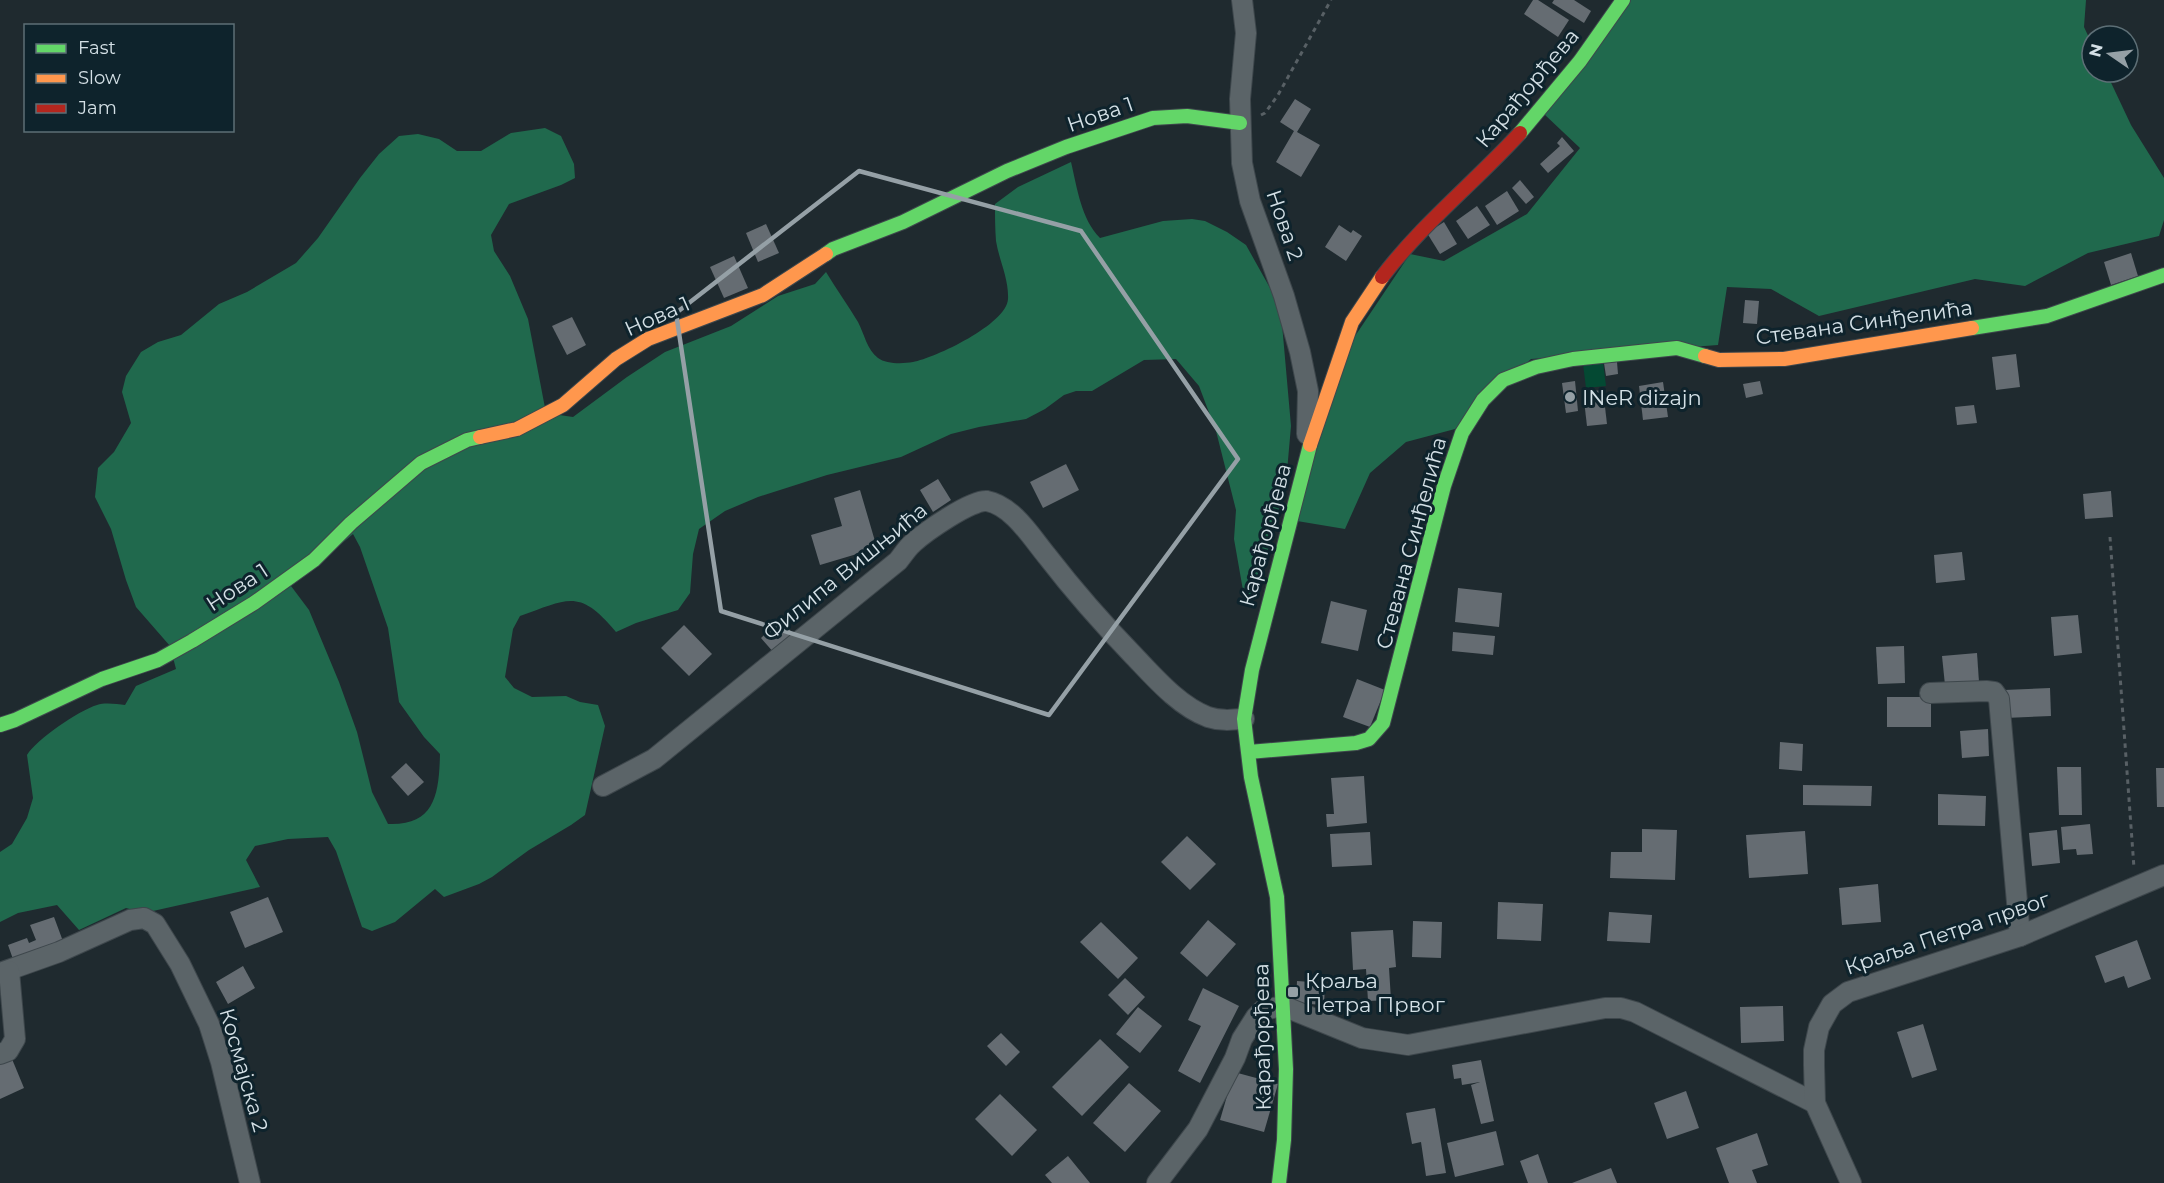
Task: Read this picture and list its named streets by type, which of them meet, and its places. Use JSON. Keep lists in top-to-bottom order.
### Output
{
  "streets": {
    "street": [
      "Карађорђева",
      "Нова 1",
      "Нова 2",
      "Стевана Синђелића",
      "Филипа Вишњића",
      "Краља Петра првог",
      "Космајска 2"
    ]
  },
  "crossings": [
    ["Карађорђева", "Нова 2"],
    ["Карађорђева", "Стевана Синђелића"],
    ["Карађорђева", "Филипа Вишњића"],
    ["Нова 1", "Нова 2"]
  ],
  "places": {
    "other": ["INeR dizajn"],
    "transit": ["Краља Петра Првог"]
  },
  "legend": ["Fast", "Slow", "Jam"],
  "north": "left"
}
